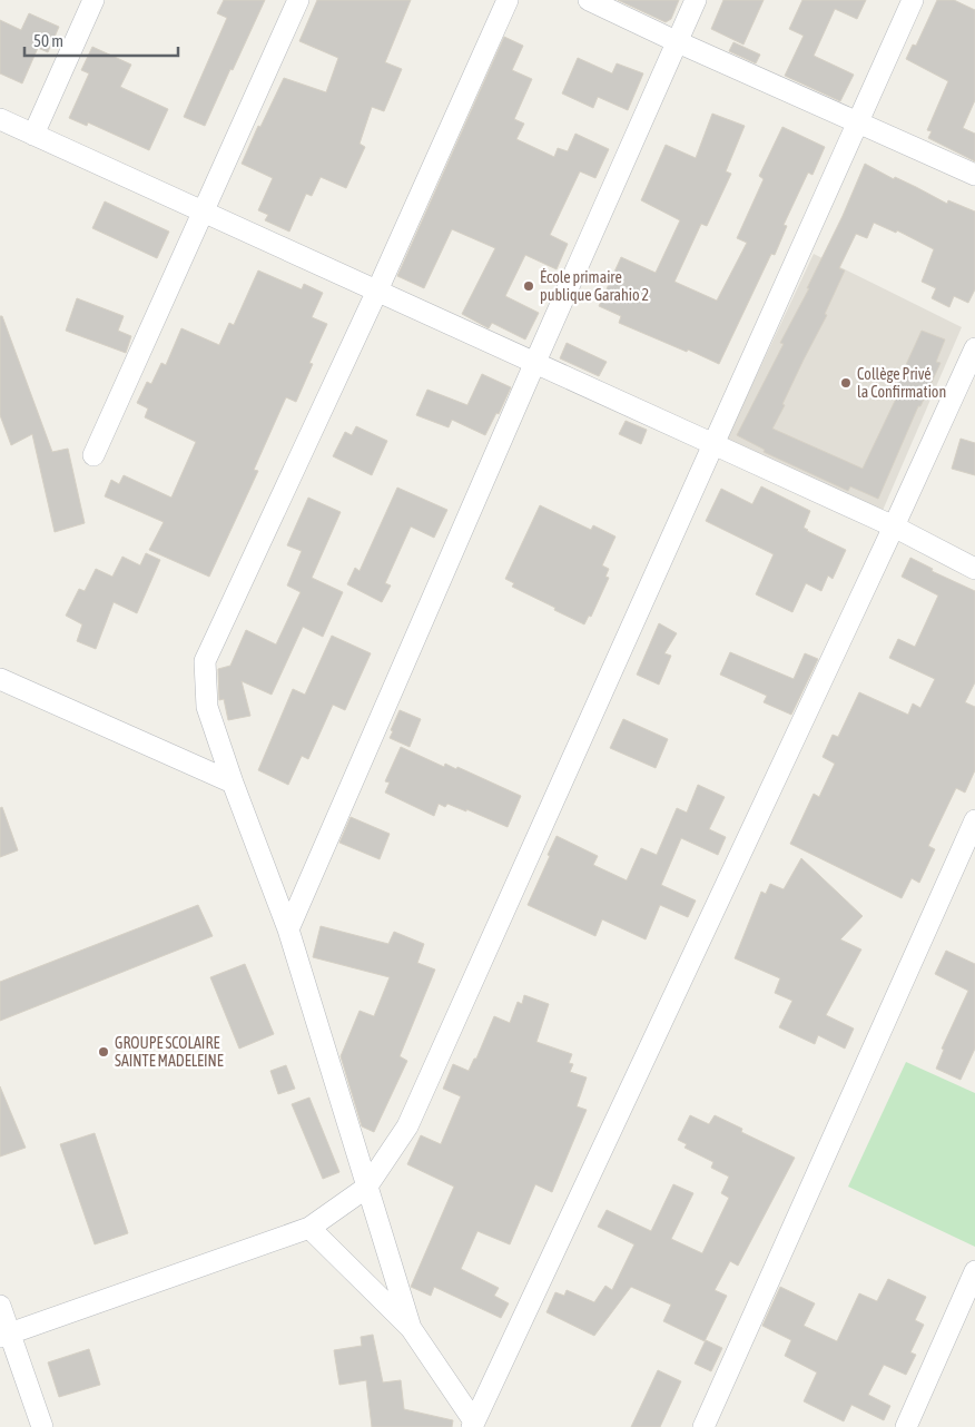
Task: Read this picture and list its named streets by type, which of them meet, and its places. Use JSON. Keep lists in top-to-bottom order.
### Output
{
  "places": ["École primaire publique Garahio 2", "Collège Privé la Confirmation", "GROUPE SCOLAIRE SAINTE MADELEINE"],
  "scale_bar": "50 m"
}
